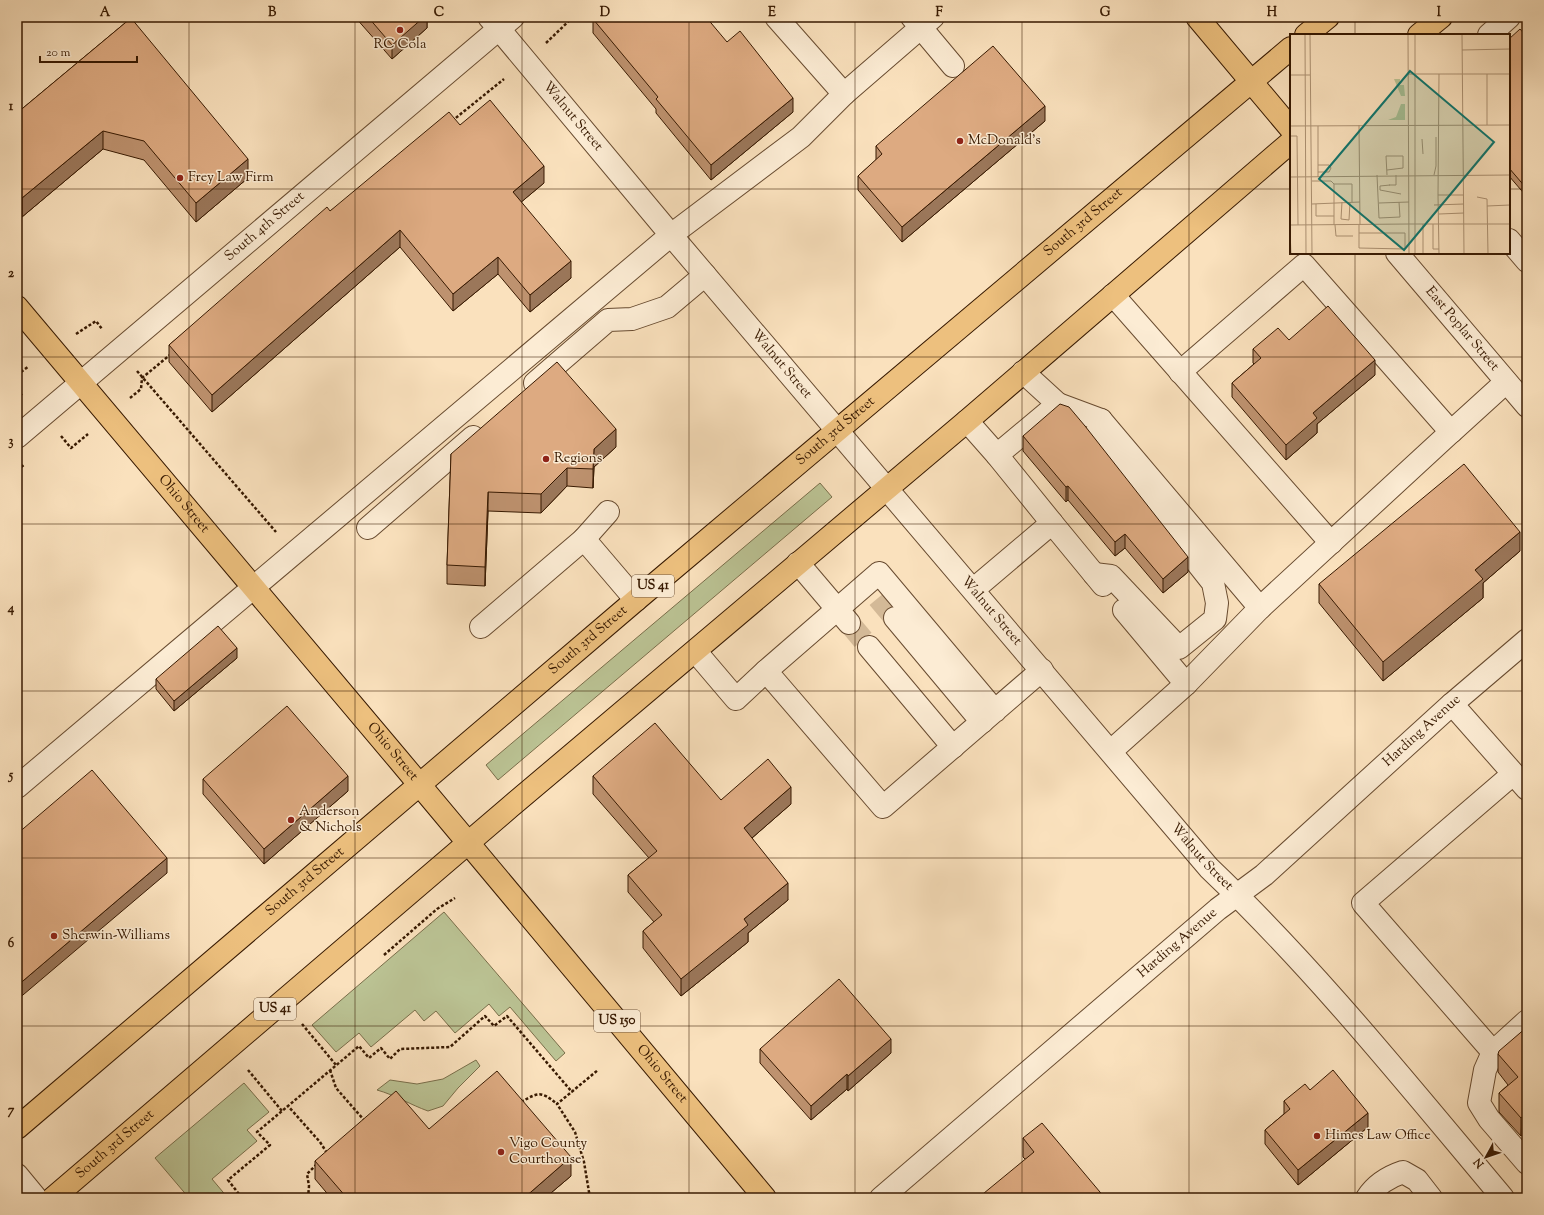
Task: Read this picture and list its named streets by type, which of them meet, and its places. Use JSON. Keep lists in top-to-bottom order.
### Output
{
  "streets": {
    "main road": [
      "South 3rd Street",
      "Ohio Street",
      "US 41",
      "US 150"
    ],
    "street": [
      "Walnut Street",
      "South 4th Street",
      "East Poplar Street",
      "Harding Avenue"
    ]
  },
  "crossings": [
    ["Walnut Street", "South 3rd Street"],
    ["Walnut Street", "South 4th Street"],
    ["Walnut Street", "Harding Avenue"],
    ["South 3rd Street", "Ohio Street"],
    ["South 4th Street", "Ohio Street"]
  ],
  "places": [
    "RC Cola",
    "McDonald's",
    "Frey Law Firm",
    "Regions",
    "Anderson & Nichols",
    "Sherwin-Williams",
    "Himes Law Office",
    "Vigo County Courthouse"
  ],
  "scale_bar": "20 m",
  "north": "bottom left",
  "grid": {
    "columns": [
      "A",
      "B",
      "C",
      "D",
      "E",
      "F",
      "G",
      "H",
      "I"
    ],
    "rows": [
      "1",
      "2",
      "3",
      "4",
      "5",
      "6",
      "7"
    ]
  }
}
